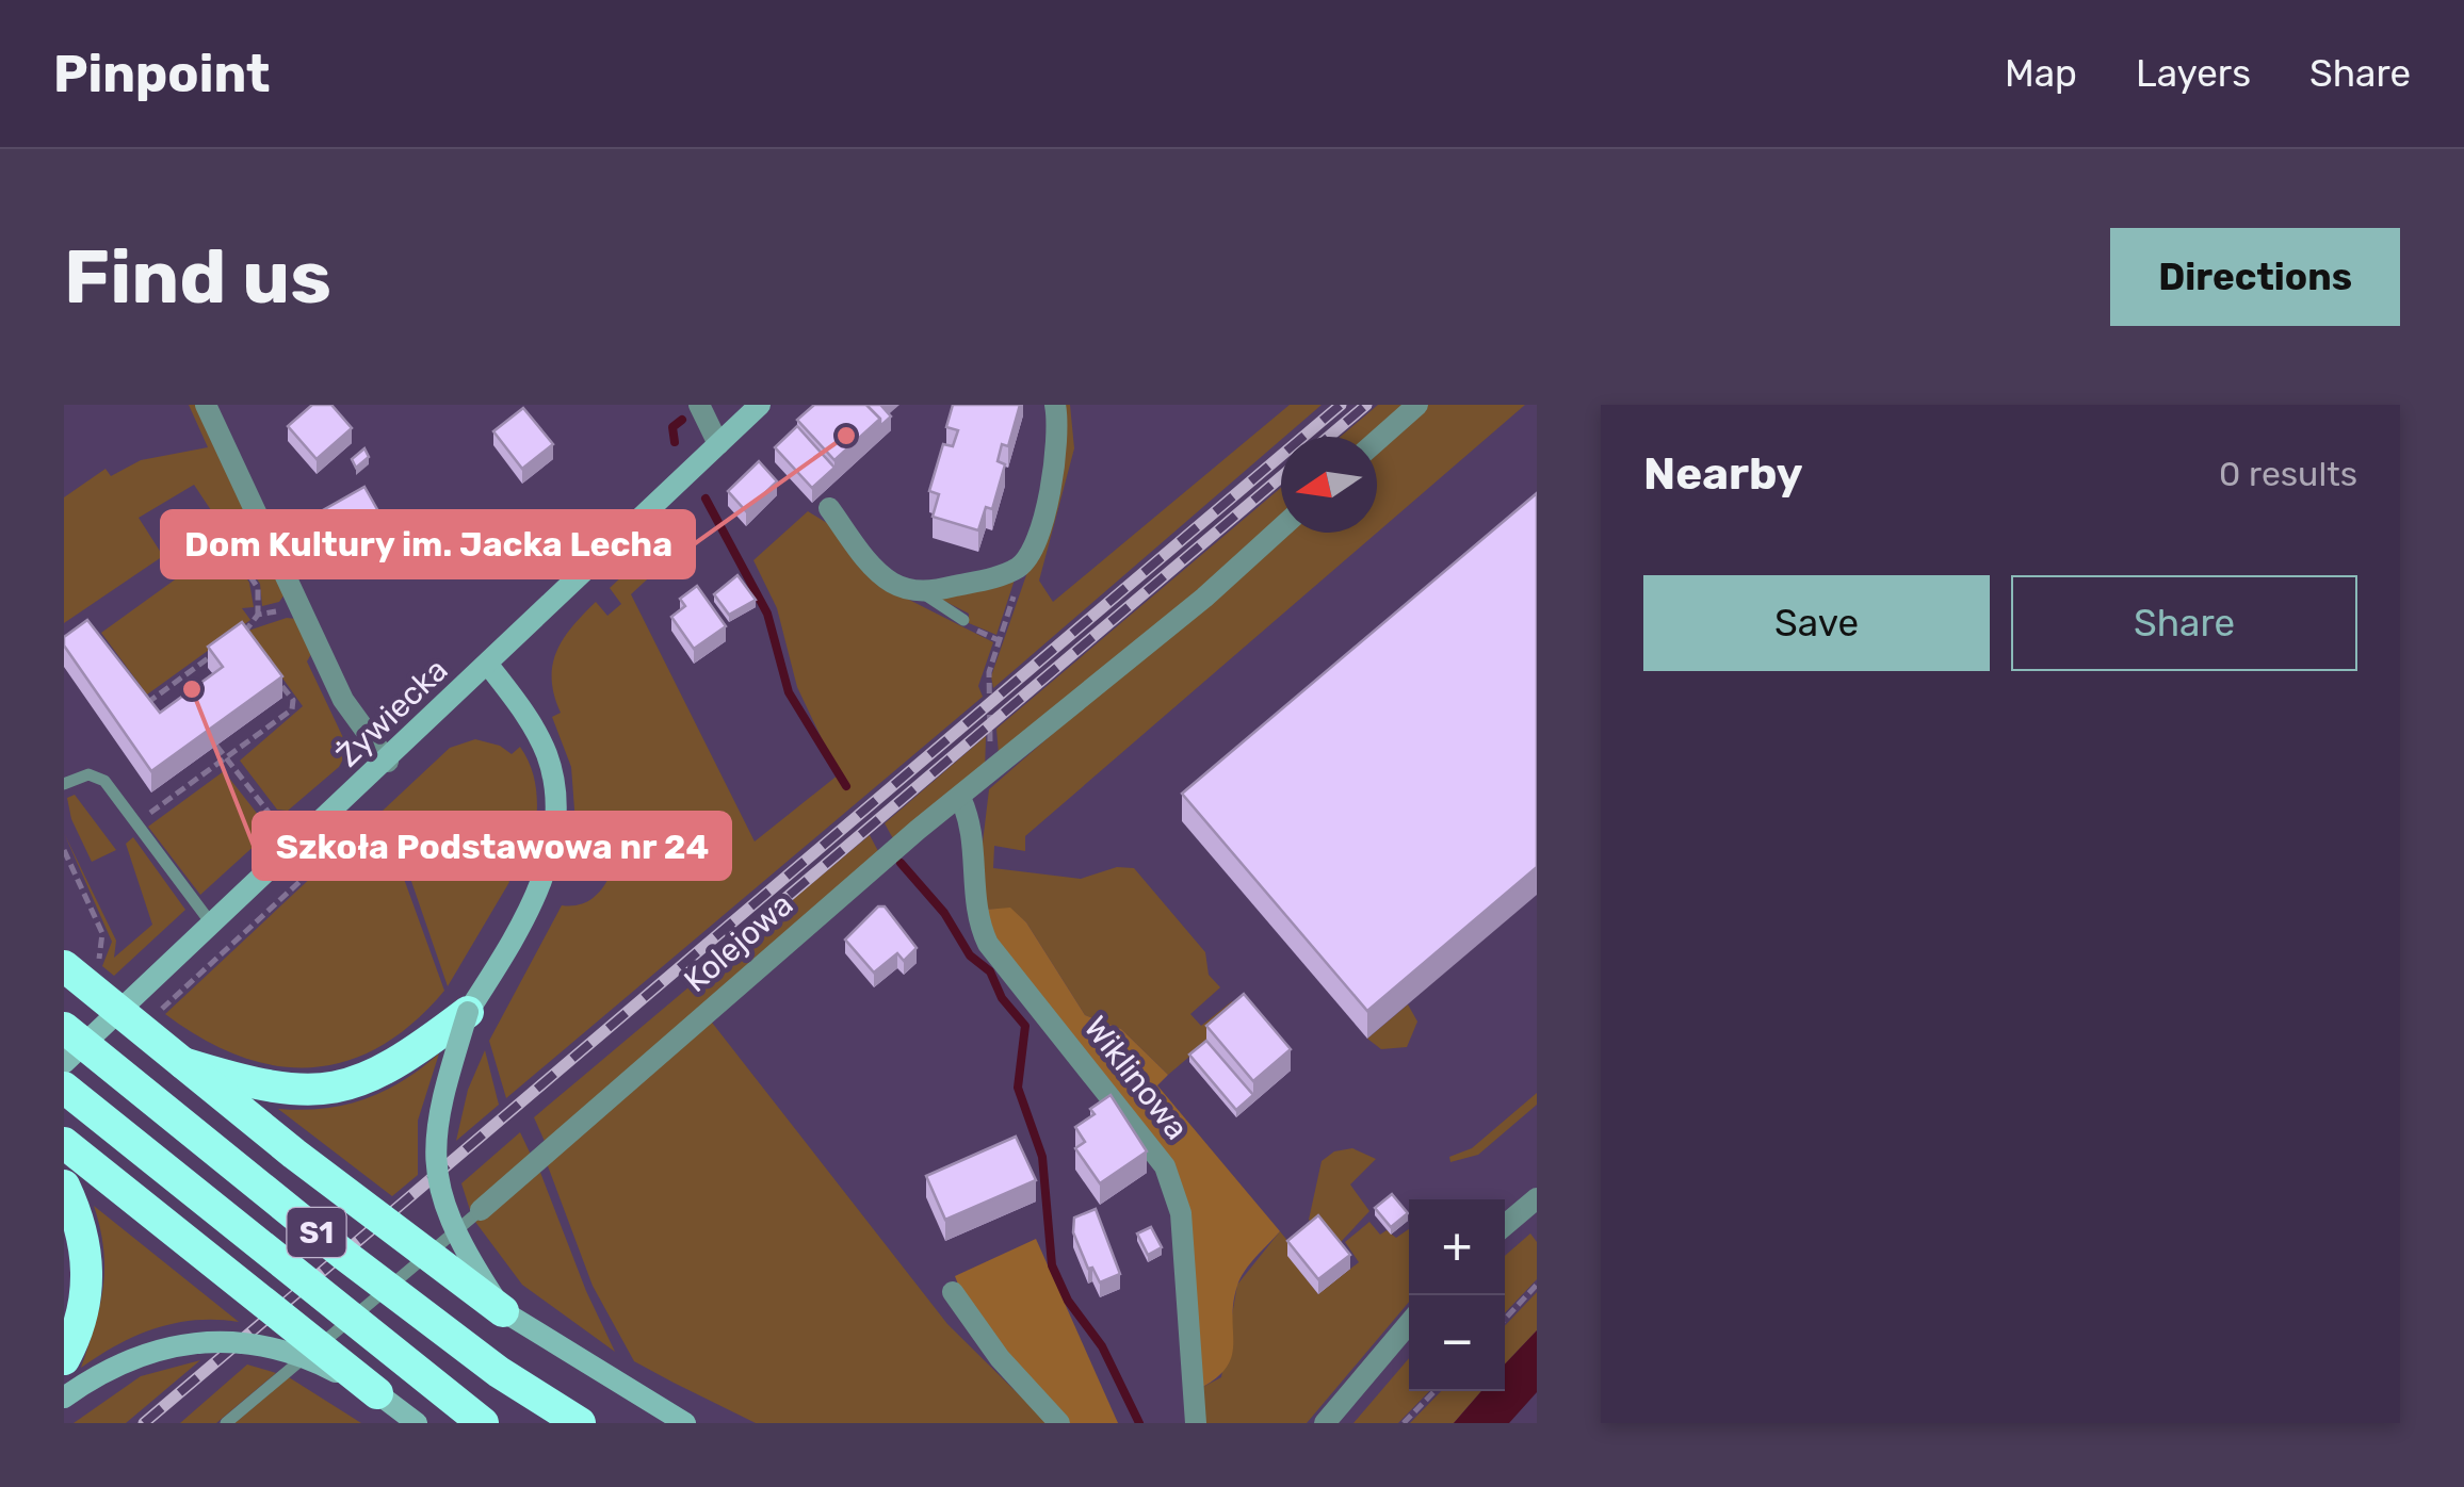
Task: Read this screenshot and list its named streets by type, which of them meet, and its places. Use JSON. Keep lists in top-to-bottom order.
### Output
{
  "streets": {
    "highway": ["S1"],
    "main road": ["Żywiecka"],
    "street": ["Kolejowa", "Wiklinowa"]
  },
  "crossings": [
    ["Kolejowa", "Wiklinowa"]
  ],
  "places": ["Dom Kultury im. Jacka Lecha", "Szkoła Podstawowa nr 24"],
  "north": "left",
  "page": {
    "header": "Pinpoint",
    "nav": ["Map", "Layers", "Share"],
    "buttons": [
      "Directions",
      ["Save", "Share"]
    ],
    "title": "Find us",
    "heading": ["Nearby", "0 results"],
    "map_buttons": ["+", "−"]
  }
}
